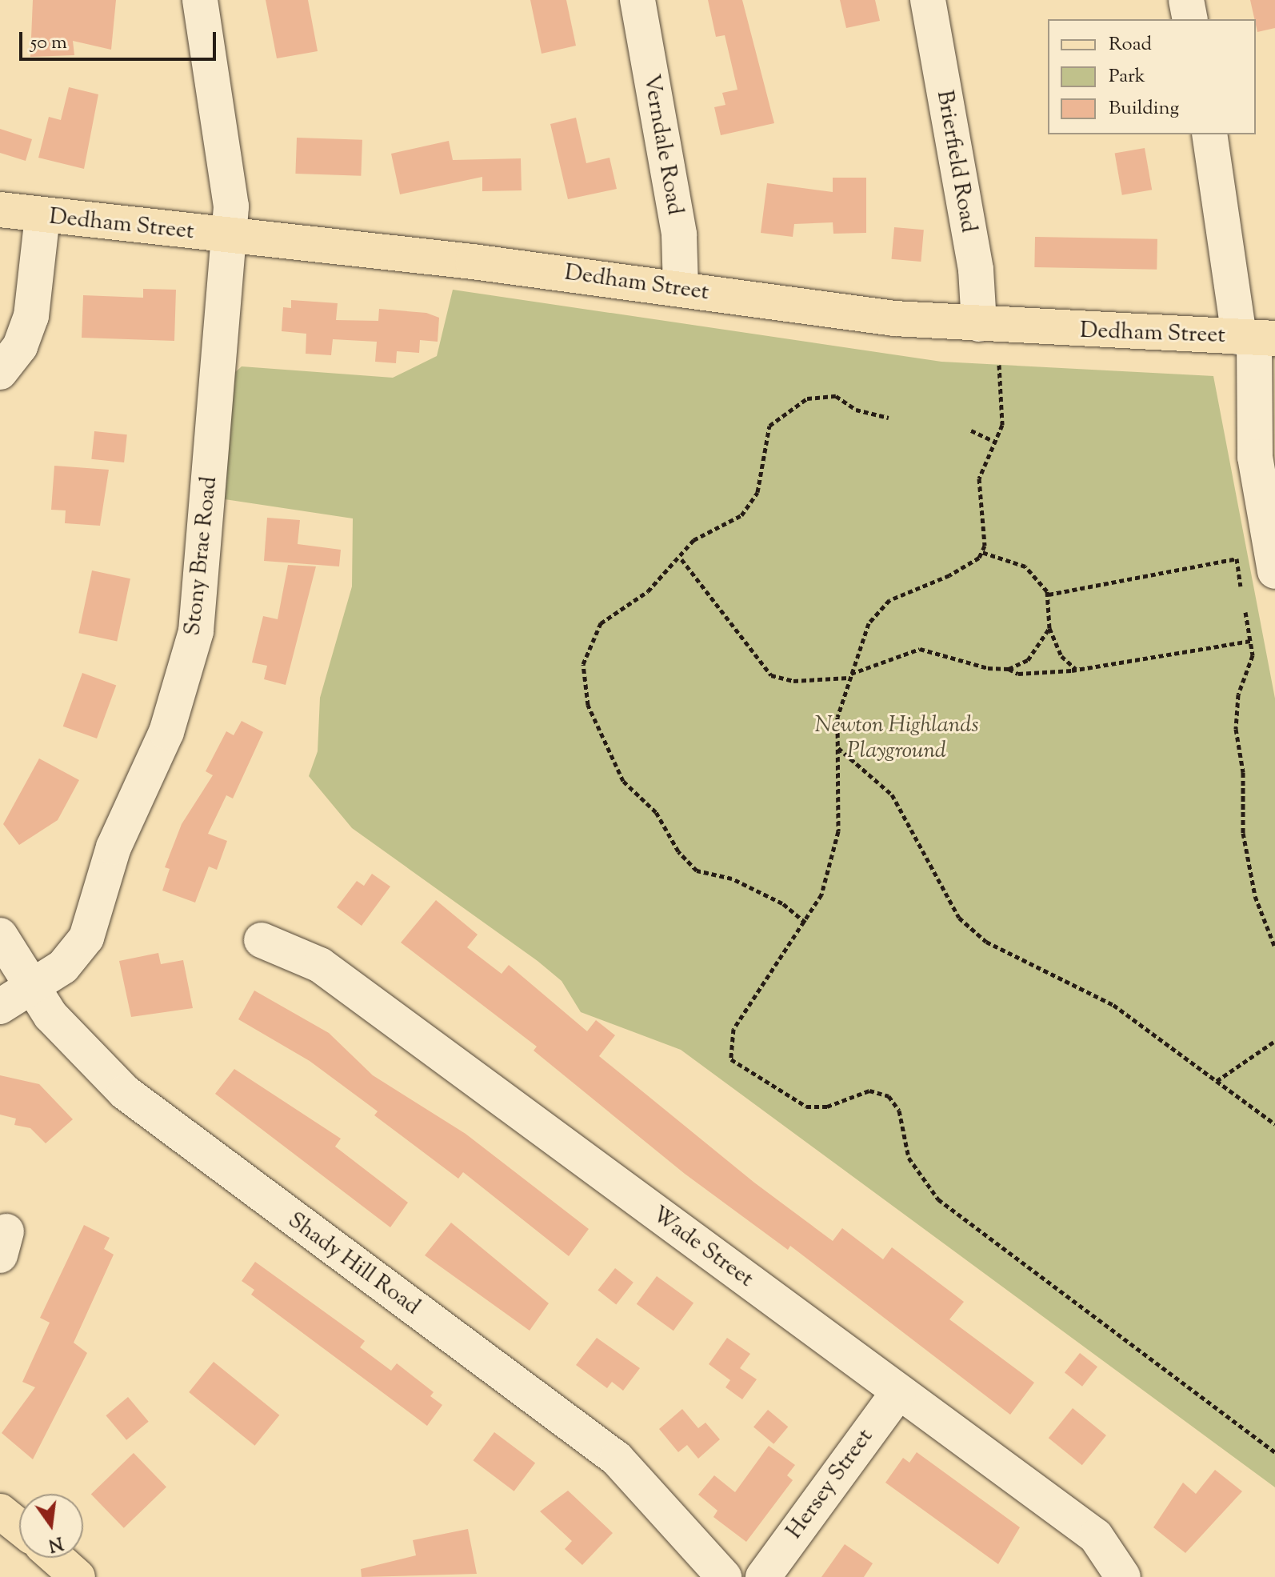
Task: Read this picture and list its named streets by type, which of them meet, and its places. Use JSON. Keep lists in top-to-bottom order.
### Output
{
  "streets": {
    "main road": ["Dedham Street"],
    "street": [
      "Verndale Road",
      "Brierfield Road",
      "Stony Brae Road",
      "Wade Street",
      "Shady Hill Road",
      "Hersey Street"
    ]
  },
  "crossings": [
    ["Verndale Road", "Dedham Street"],
    ["Brierfield Road", "Dedham Street"],
    ["Dedham Street", "Stony Brae Road"],
    ["Stony Brae Road", "Shady Hill Road"],
    ["Wade Street", "Hersey Street"]
  ],
  "parks": ["Newton Highlands Playground"],
  "legend": ["Road", "Park", "Building"],
  "scale_bar": "50 m",
  "north": "bottom"
}
